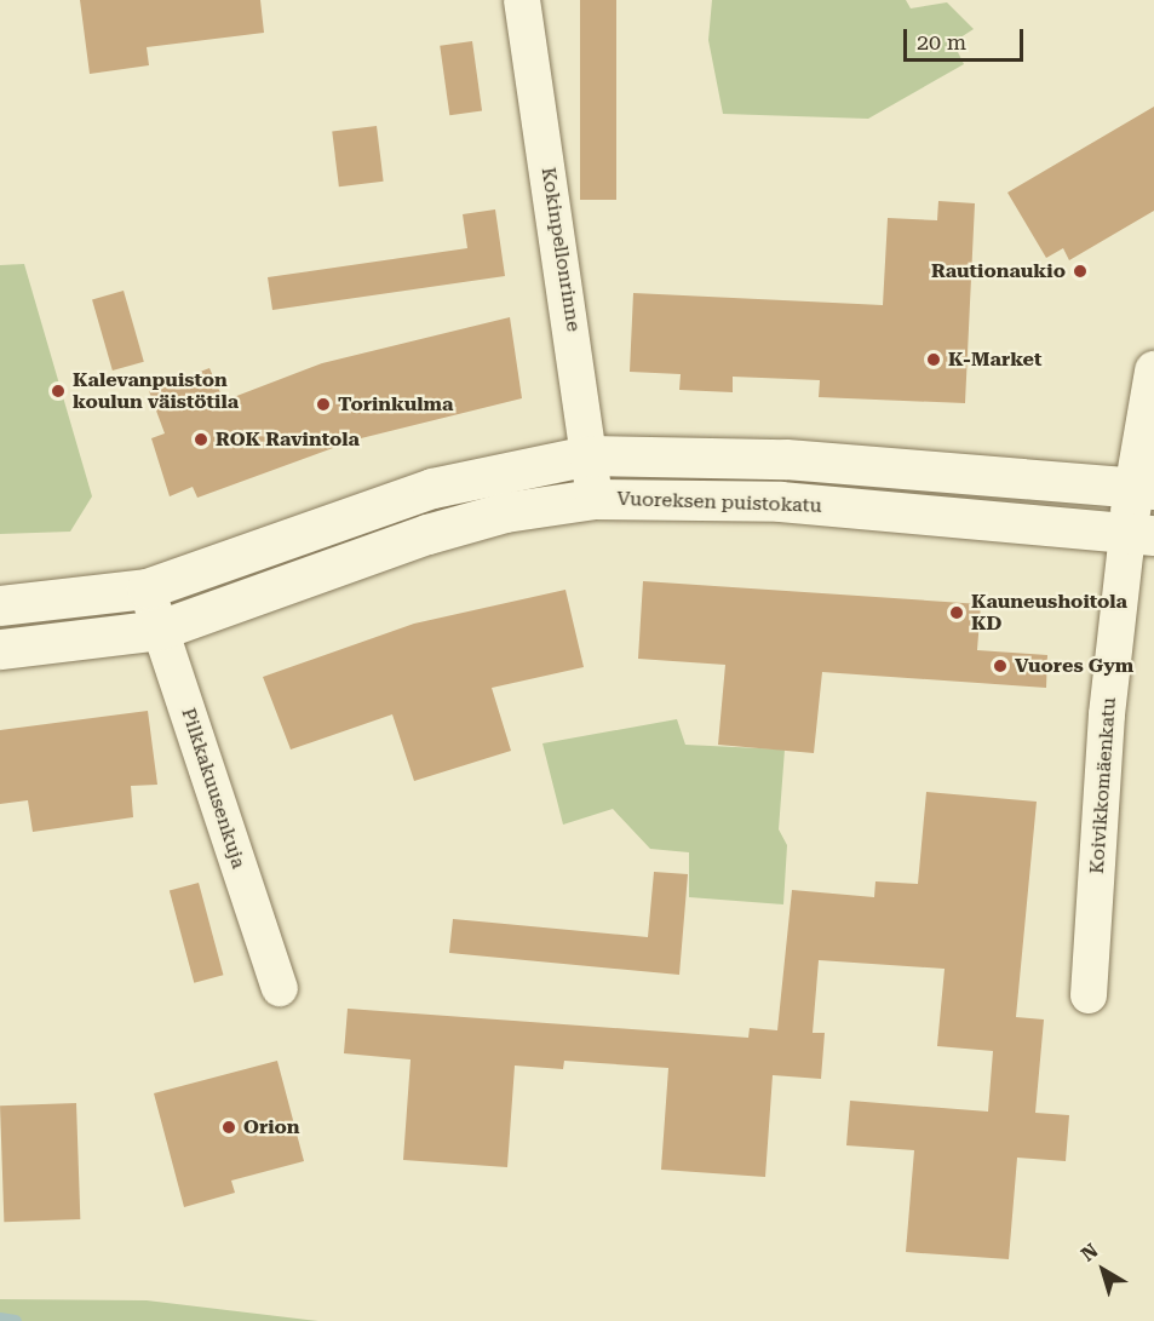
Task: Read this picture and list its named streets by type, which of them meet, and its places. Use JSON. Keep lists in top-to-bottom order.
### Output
{
  "streets": {
    "main road": ["Vuoreksen puistokatu"],
    "street": ["Kokinpellonrinne", "Koivikkomäenkatu", "Pilkkakuusenkuja"]
  },
  "crossings": [
    ["Kokinpellonrinne", "Vuoreksen puistokatu"],
    ["Vuoreksen puistokatu", "Koivikkomäenkatu"],
    ["Vuoreksen puistokatu", "Pilkkakuusenkuja"]
  ],
  "places": [
    "Rautionaukio",
    "K-Market",
    "Kalevanpuiston koulun väistötila",
    "Torinkulma",
    "ROK Ravintola",
    "Kauneushoitola KD",
    "Vuores Gym",
    "Orion"
  ],
  "scale_bar": "20 m",
  "north": "top left"
}
